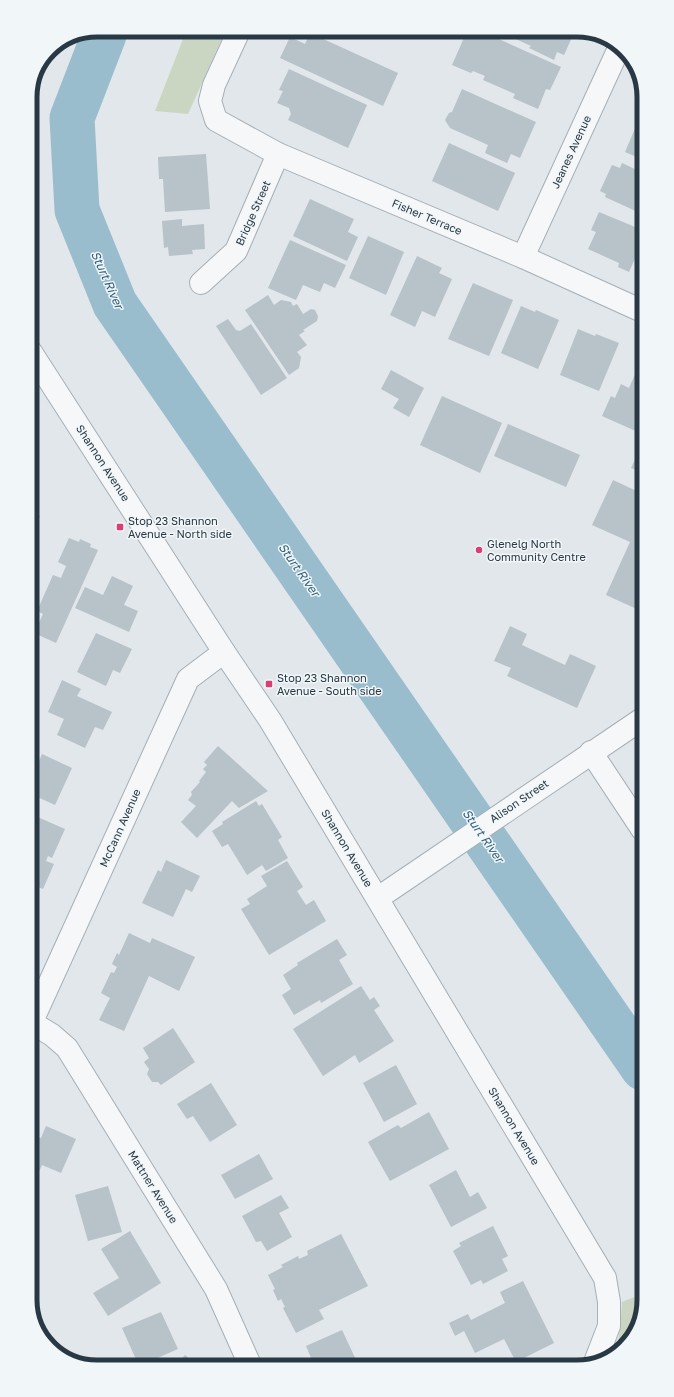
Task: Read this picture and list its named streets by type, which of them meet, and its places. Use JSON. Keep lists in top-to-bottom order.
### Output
{
  "streets": {
    "street": [
      "Jeanes Avenue",
      "Bridge Street",
      "Fisher Terrace",
      "Shannon Avenue",
      "Alison Street",
      "McCann Avenue",
      "Mattner Avenue"
    ]
  },
  "crossings": [
    ["Jeanes Avenue", "Fisher Terrace"],
    ["Bridge Street", "Fisher Terrace"],
    ["Shannon Avenue", "Alison Street"],
    ["Shannon Avenue", "McCann Avenue"]
  ],
  "water": ["Sturt River"],
  "places": {
    "transit": ["Stop 23 Shannon Avenue - North side", "Stop 23 Shannon Avenue - South side"],
    "other": ["Glenelg North Community Centre"]
  }
}
